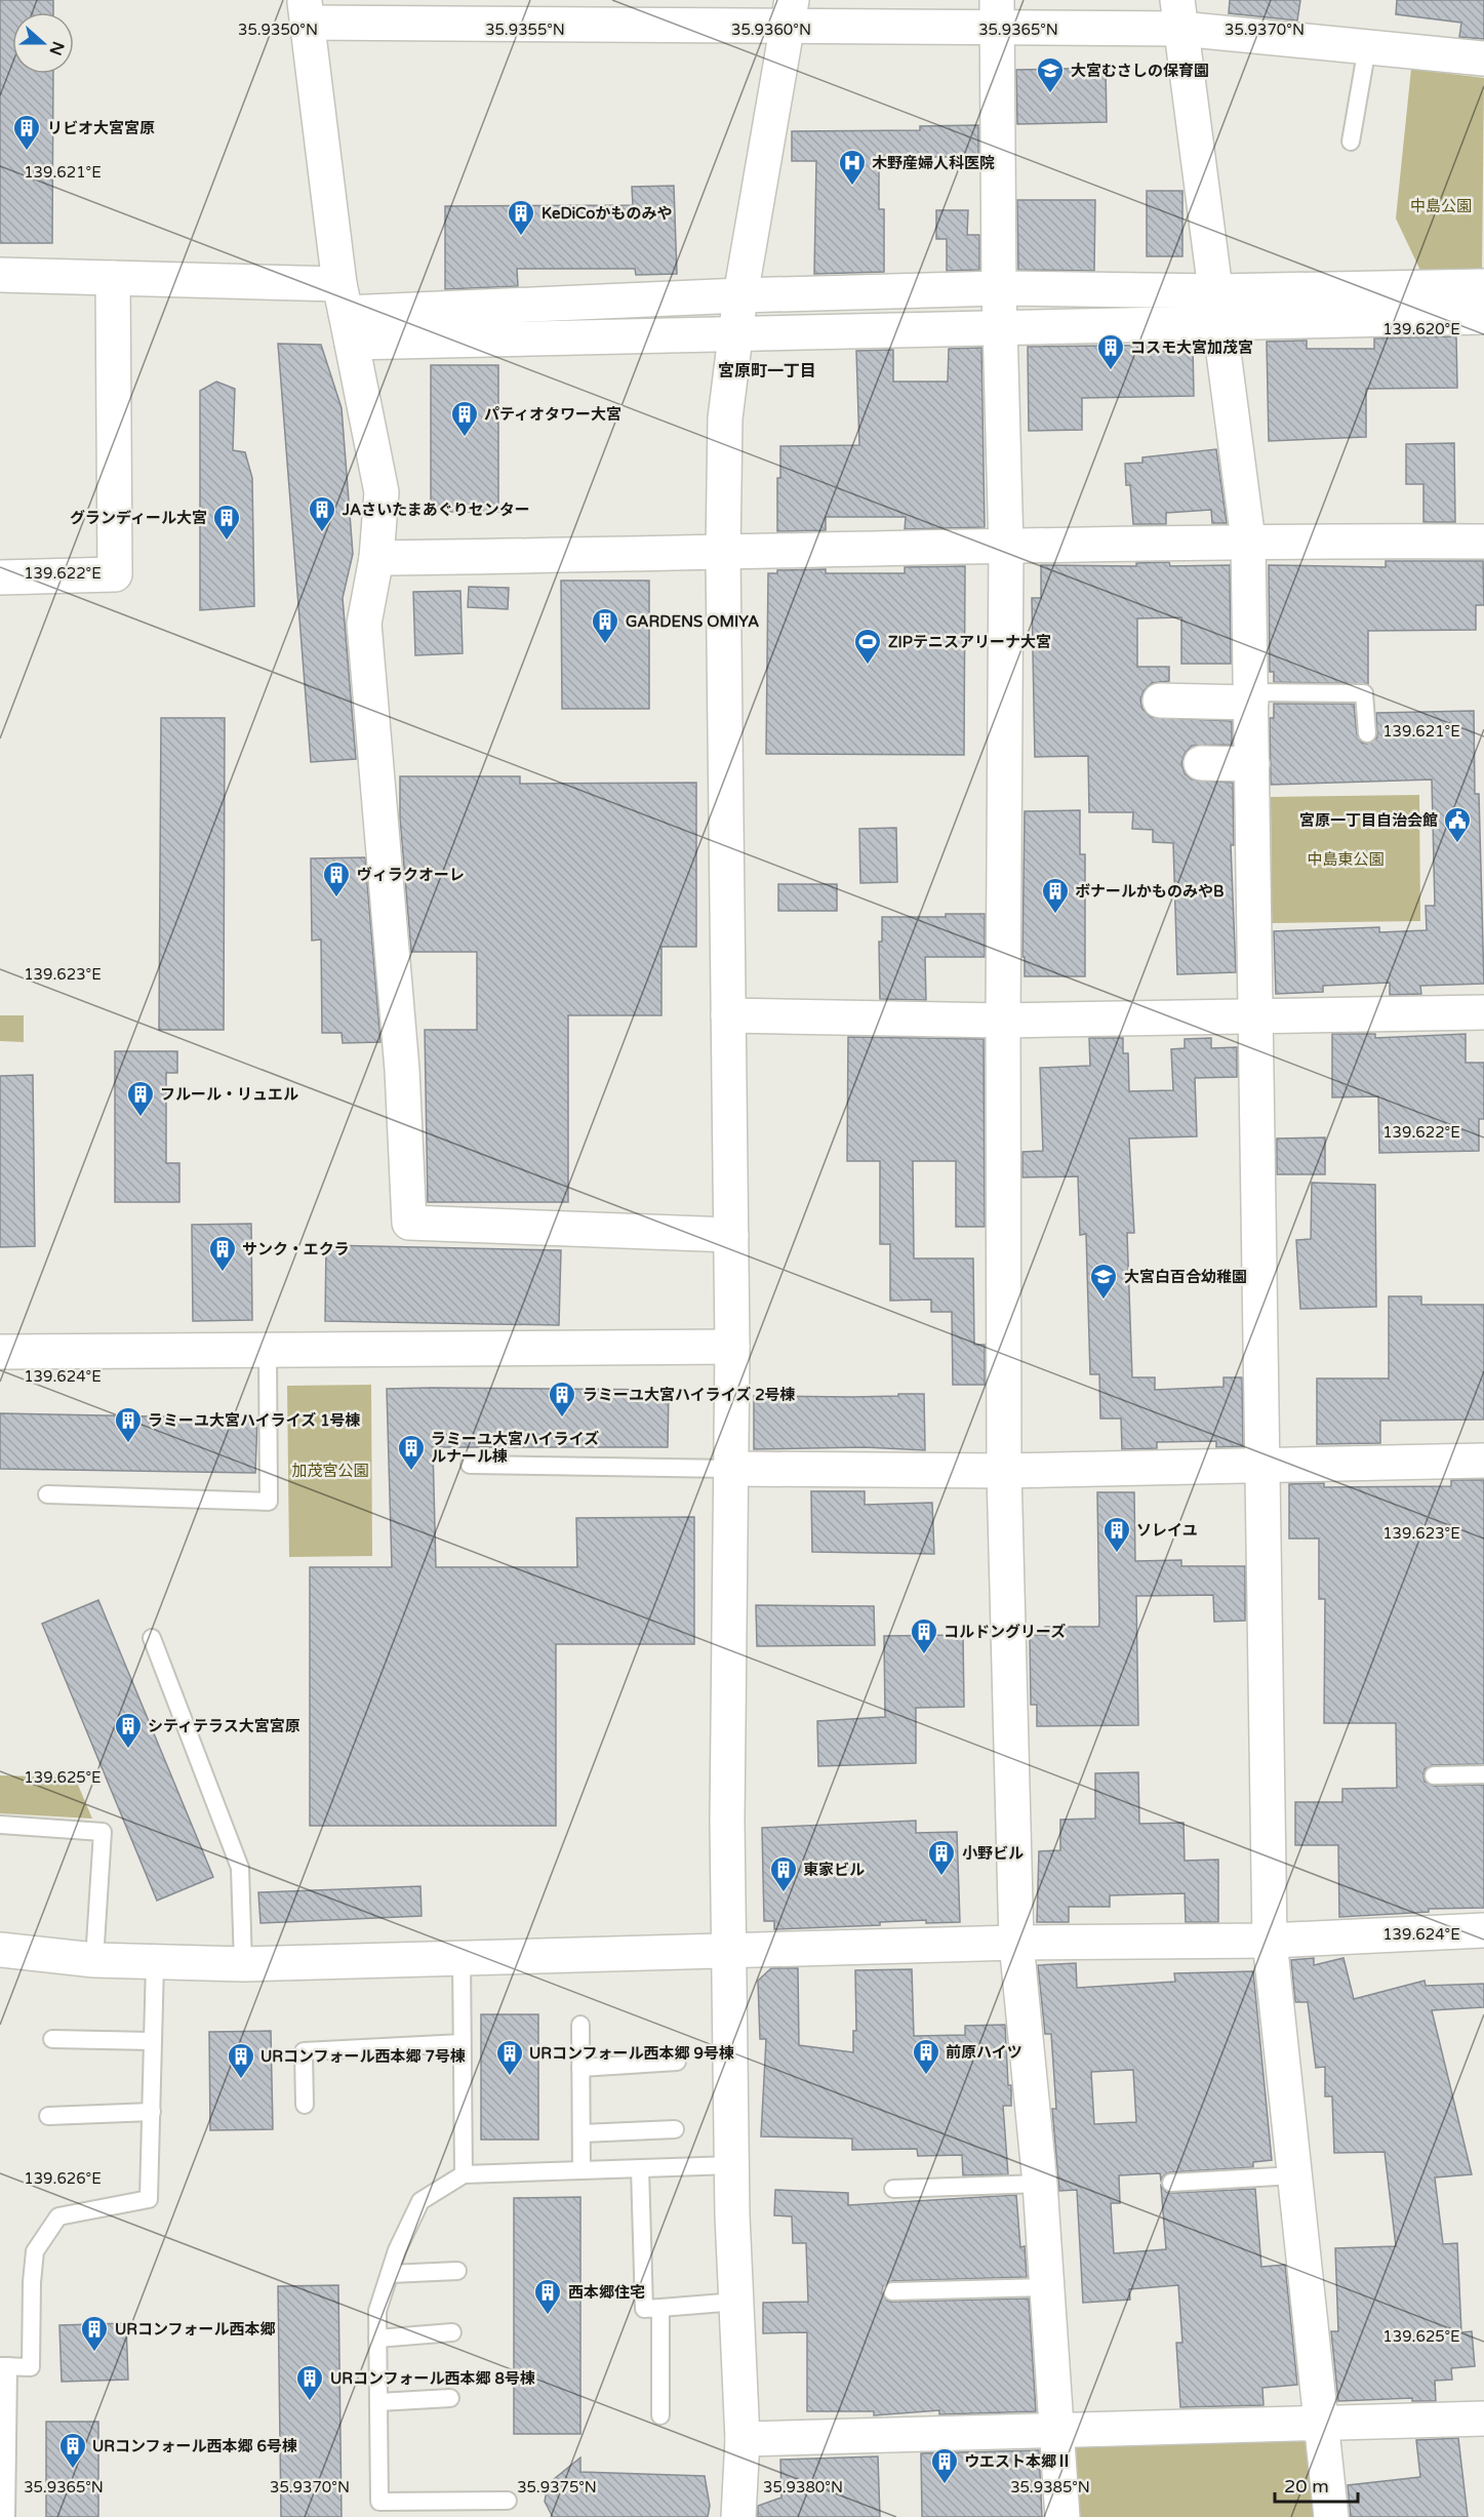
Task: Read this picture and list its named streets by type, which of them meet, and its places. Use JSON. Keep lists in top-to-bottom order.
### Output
{
  "districts": ["宮原町一丁目"],
  "parks": ["中島公園", "中島東公園", "加茂宮公園"],
  "places": {
    "school or university": ["大宮むさしの保育園", "大宮白百合幼稚園"],
    "building": [
      "リビオ大宮宮原",
      "KeDiCoかものみや",
      "コスモ大宮加茂宮",
      "パティオタワー大宮",
      "JAさいたまあぐりセンター",
      "グランディール大宮",
      "GARDENS OMIYA",
      "ヴィラクオーレ",
      "ボナールかものみやB",
      "フルール・リュエル",
      "サンク・エクラ",
      "ラミーユ大宮ハイライズ 2号棟",
      "ラミーユ大宮ハイライズ 1号棟",
      "ラミーユ大宮ハイライズ ルナール棟",
      "ソレイユ",
      "コルドングリーズ",
      "シティテラス大宮宮原",
      "小野ビル",
      "東家ビル",
      "前原ハイツ",
      "URコンフォール西本郷 9号棟",
      "URコンフォール西本郷 7号棟",
      "西本郷住宅",
      "URコンフォール西本郷",
      "URコンフォール西本郷 8号棟",
      "URコンフォール西本郷 6号棟",
      "ウエスト本郷Ⅱ"
    ],
    "hospital": ["木野産婦人科医院"],
    "sports": ["ZIPテニスアリーナ大宮"],
    "public building": ["宮原一丁目自治会館"]
  },
  "scale_bar": "20 m",
  "north": "right",
  "coordinates": [
    "35.9350°N",
    "35.9355°N",
    "35.9360°N",
    "35.9365°N",
    "35.9370°N",
    "139.621°E",
    "139.620°E",
    "139.622°E",
    "139.623°E",
    "139.624°E",
    "139.625°E",
    "139.626°E",
    "35.9375°N",
    "35.9380°N",
    "35.9385°N"
  ]
}
